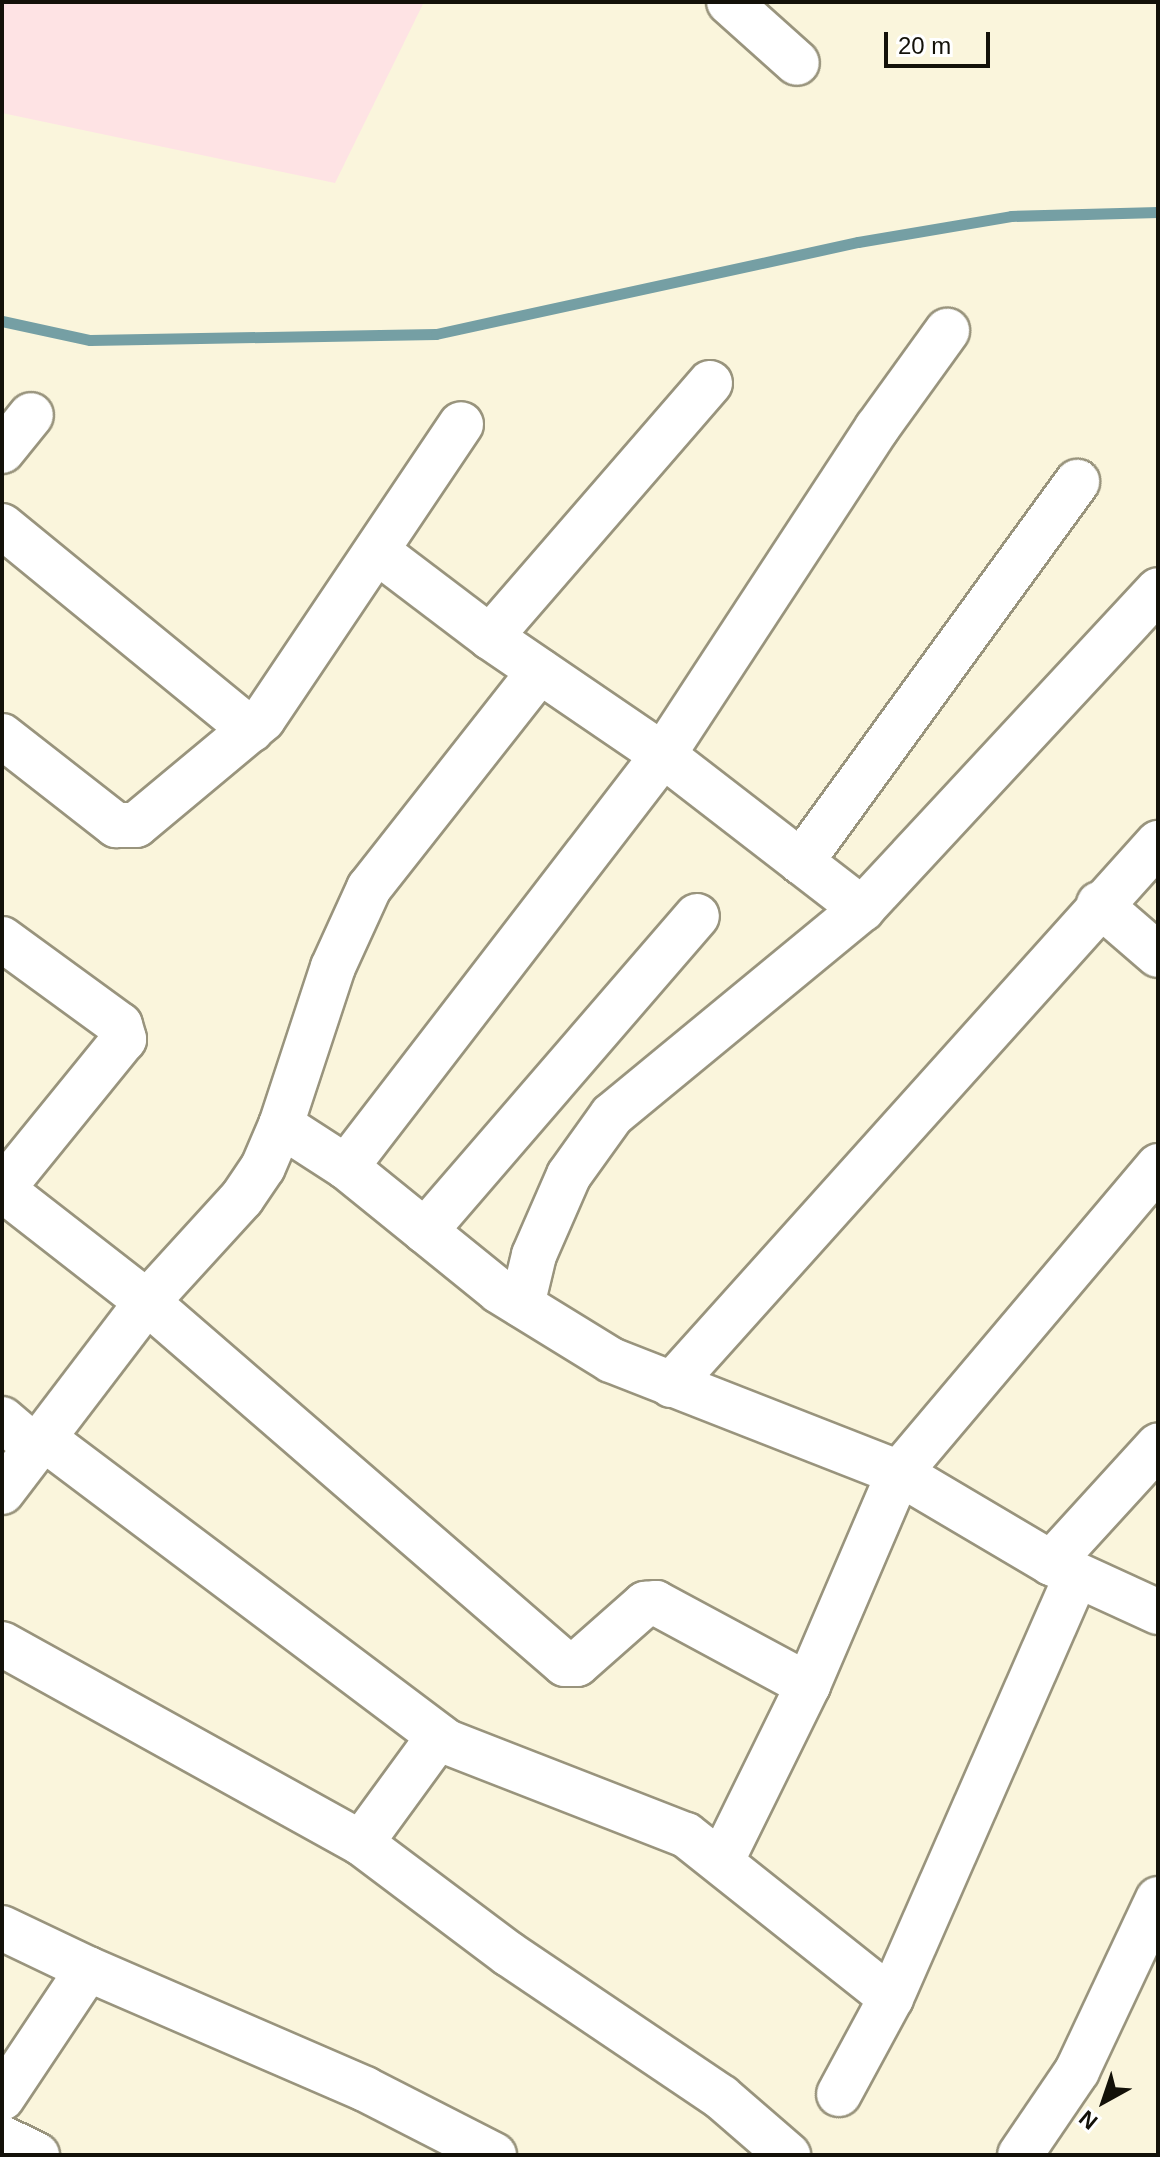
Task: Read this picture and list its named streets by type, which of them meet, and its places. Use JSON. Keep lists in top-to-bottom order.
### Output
{
  "scale_bar": "20 m",
  "north": "bottom left"
}
